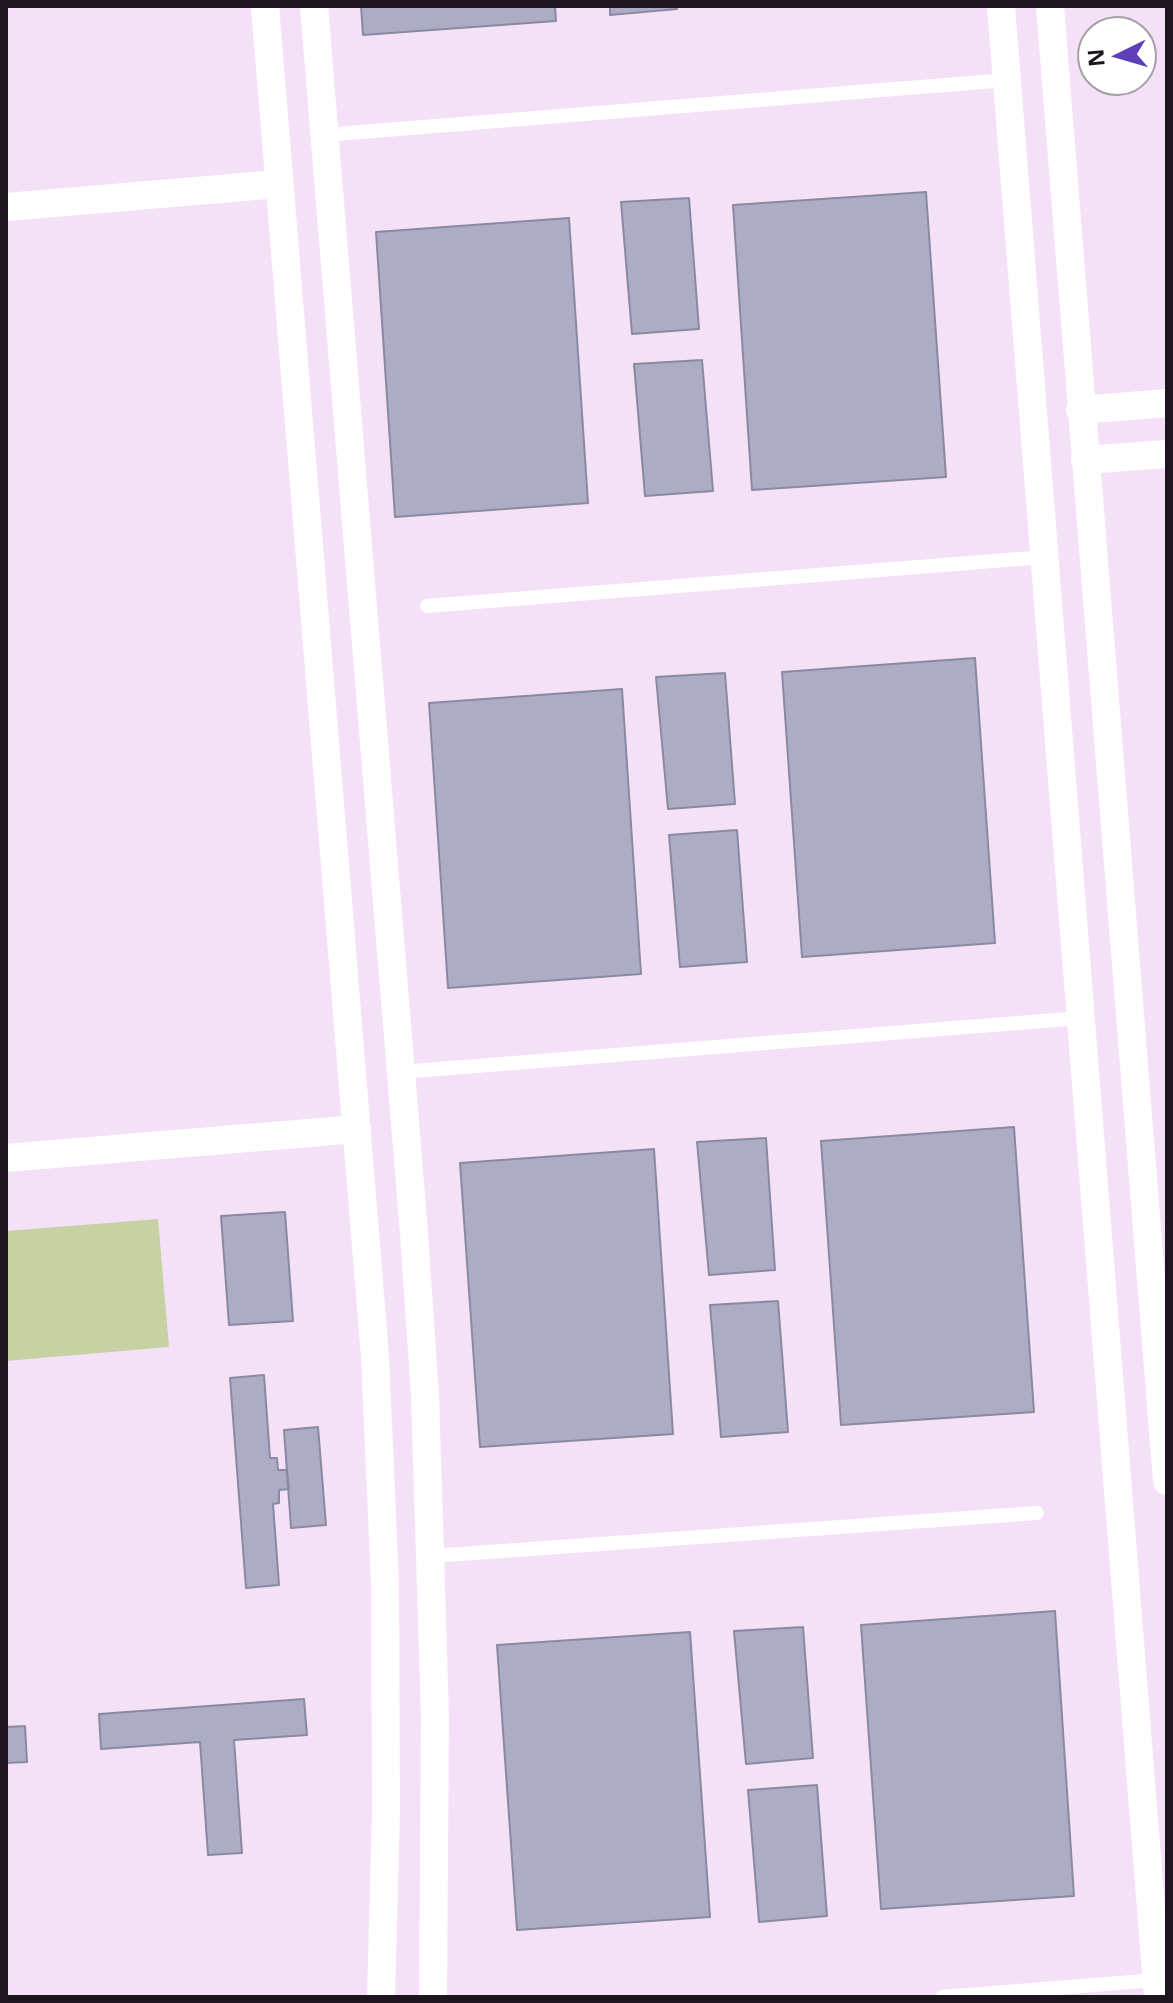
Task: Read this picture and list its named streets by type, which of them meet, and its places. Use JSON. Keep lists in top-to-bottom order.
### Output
{
  "north": "left"
}
